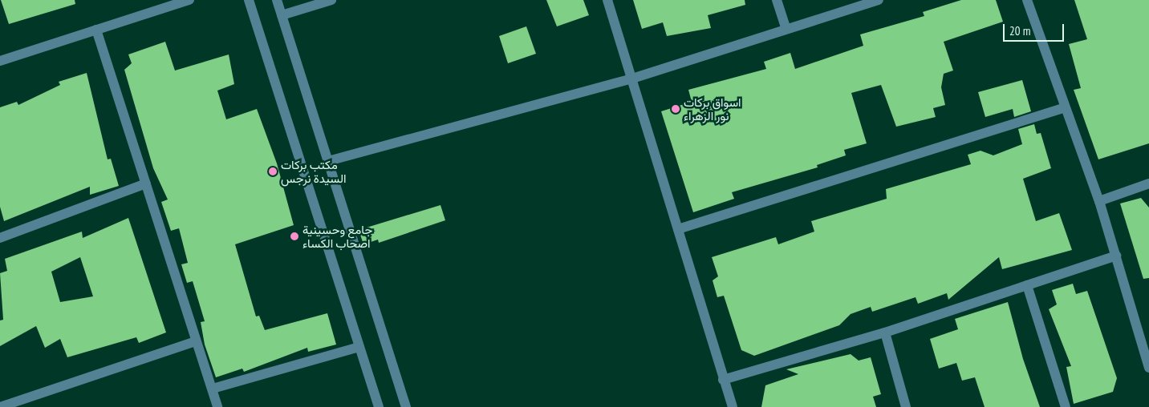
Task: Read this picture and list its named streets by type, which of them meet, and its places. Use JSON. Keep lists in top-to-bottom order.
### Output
{
  "places": ["اسواق بركات نور الزهراء", "مكتب بركات السيدة نرجس", "جامع وحسينية اصحاب الكساء"],
  "scale_bar": "20 m"
}
